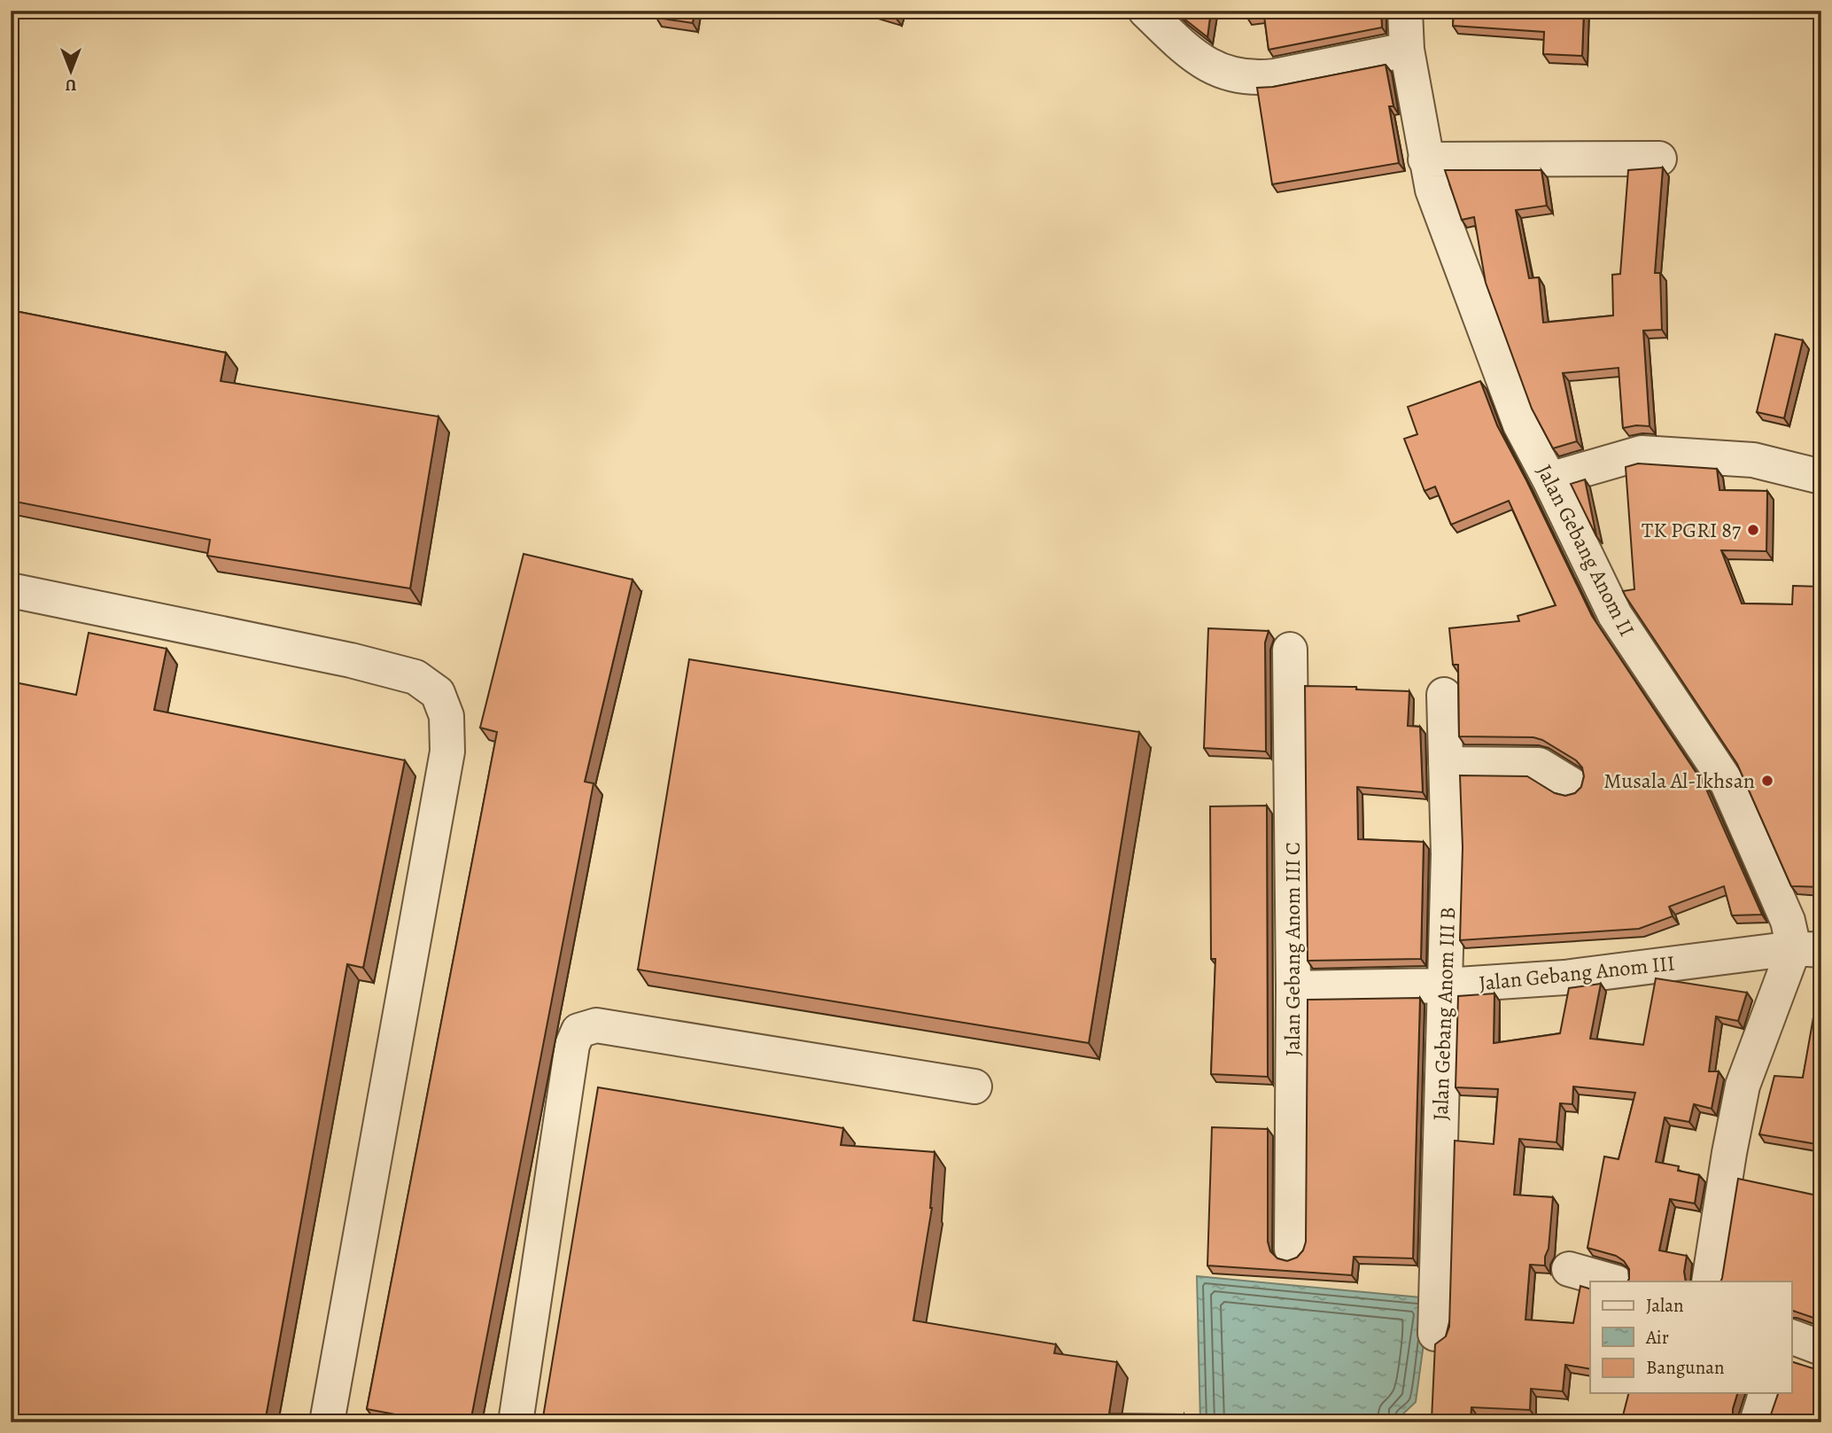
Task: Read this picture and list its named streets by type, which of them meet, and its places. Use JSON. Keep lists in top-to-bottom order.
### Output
{
  "streets": {
    "street": [
      "Jalan Gebang Anom II",
      "Jalan Gebang Anom III C",
      "Jalan Gebang Anom III",
      "Jalan Gebang Anom III B"
    ]
  },
  "crossings": [
    ["Jalan Gebang Anom II", "Jalan Gebang Anom III"],
    ["Jalan Gebang Anom III C", "Jalan Gebang Anom III"],
    ["Jalan Gebang Anom III", "Jalan Gebang Anom III B"]
  ],
  "places": ["TK PGRI 87", "Musala Al-Ikhsan"],
  "legend": ["Jalan", "Air", "Bangunan"],
  "north": "bottom"
}
